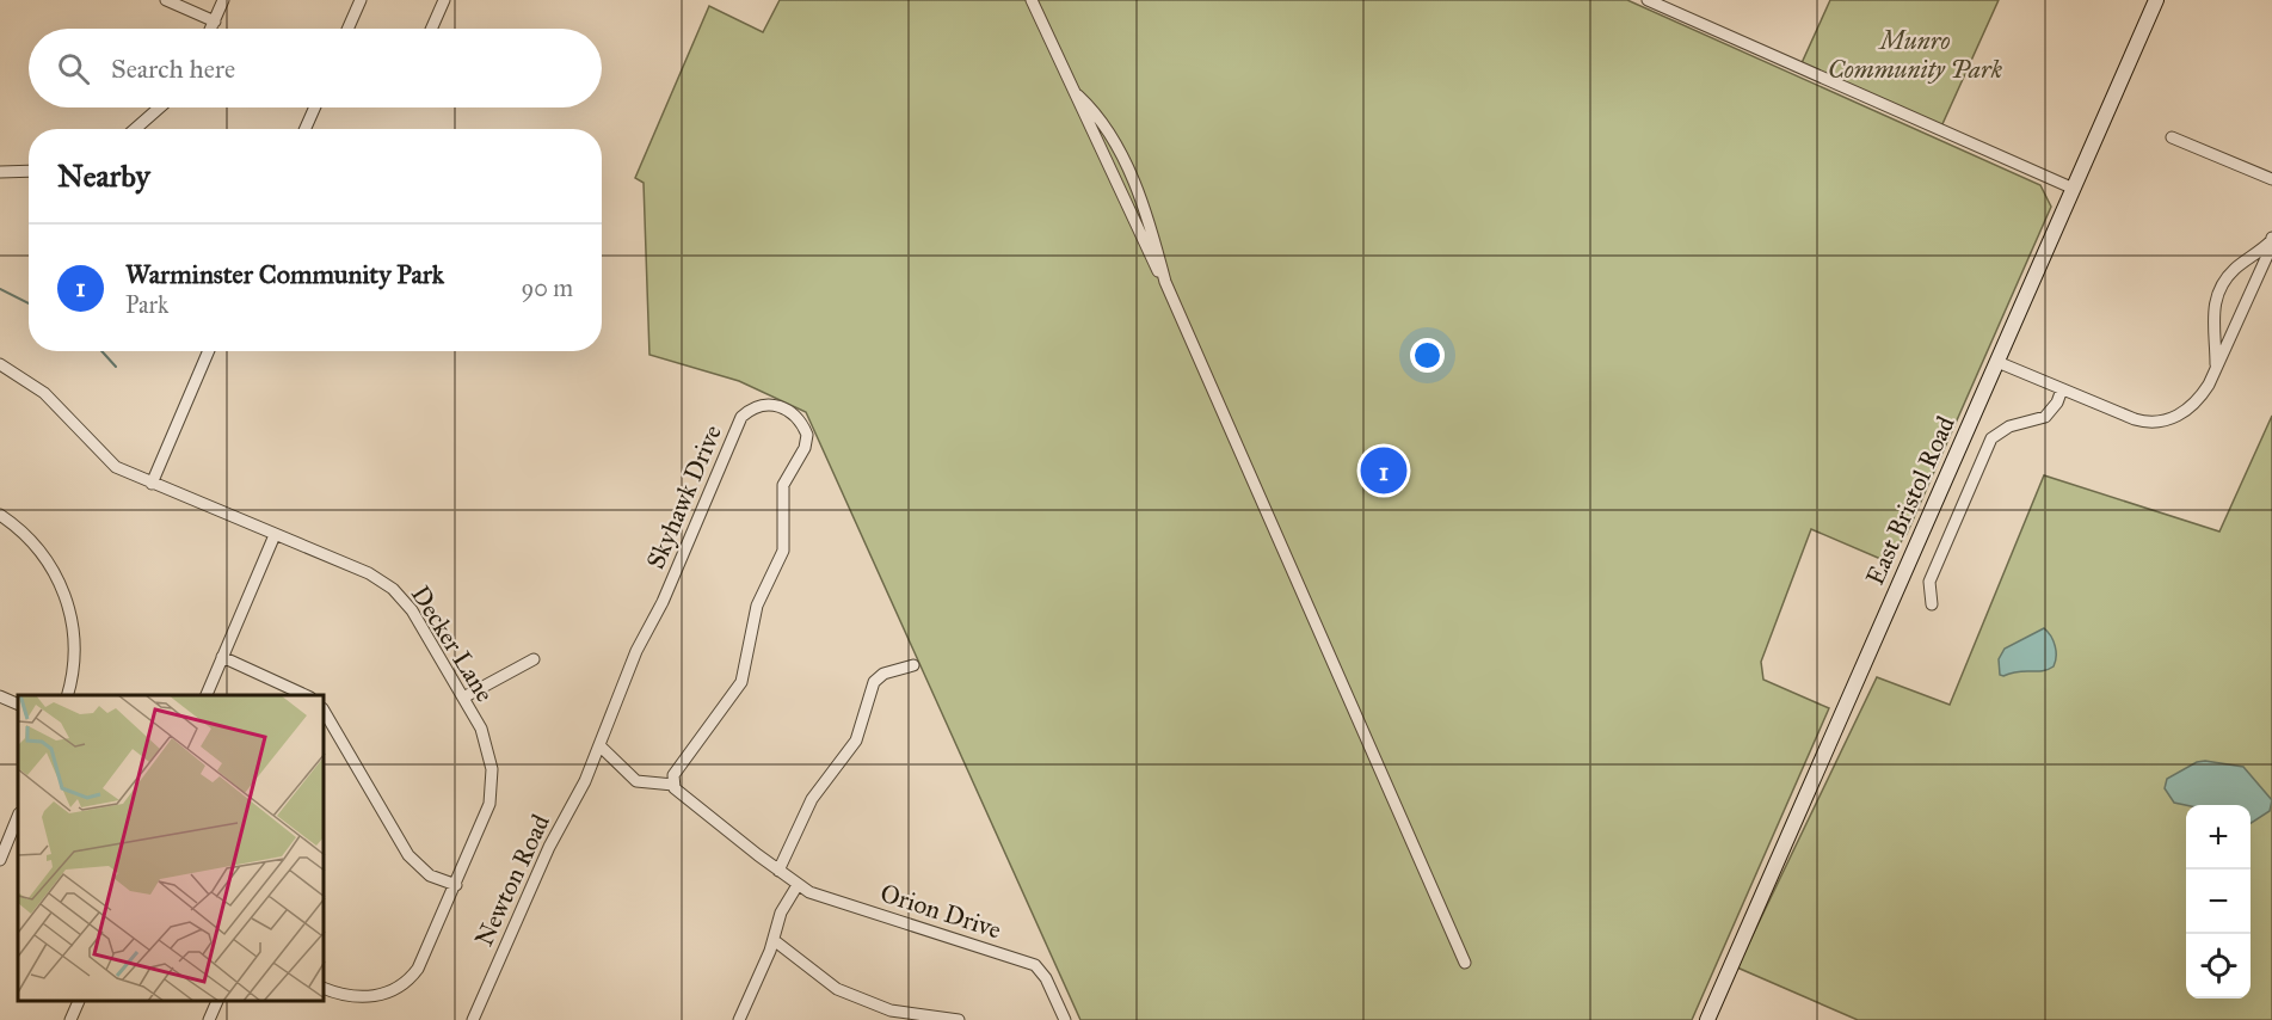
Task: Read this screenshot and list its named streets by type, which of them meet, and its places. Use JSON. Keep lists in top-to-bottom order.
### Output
{
  "streets": {
    "main road": ["East Bristol Road"],
    "street": [
      "Skyhawk Drive",
      "Decker Lane",
      "Newton Road",
      "Orion Drive"
    ]
  },
  "crossings": [
    ["Skyhawk Drive", "Newton Road"]
  ],
  "parks": ["Munro Community Park"],
  "page": {
    "search": "Search here",
    "heading": "Nearby",
    "list": [
      {
        "mark": "1",
        "name": "Warminster Community Park",
        "note": "Park",
        "value": "90 m"
      }
    ],
    "pins": "1",
    "map_buttons": ["+", "−"]
  }
}
